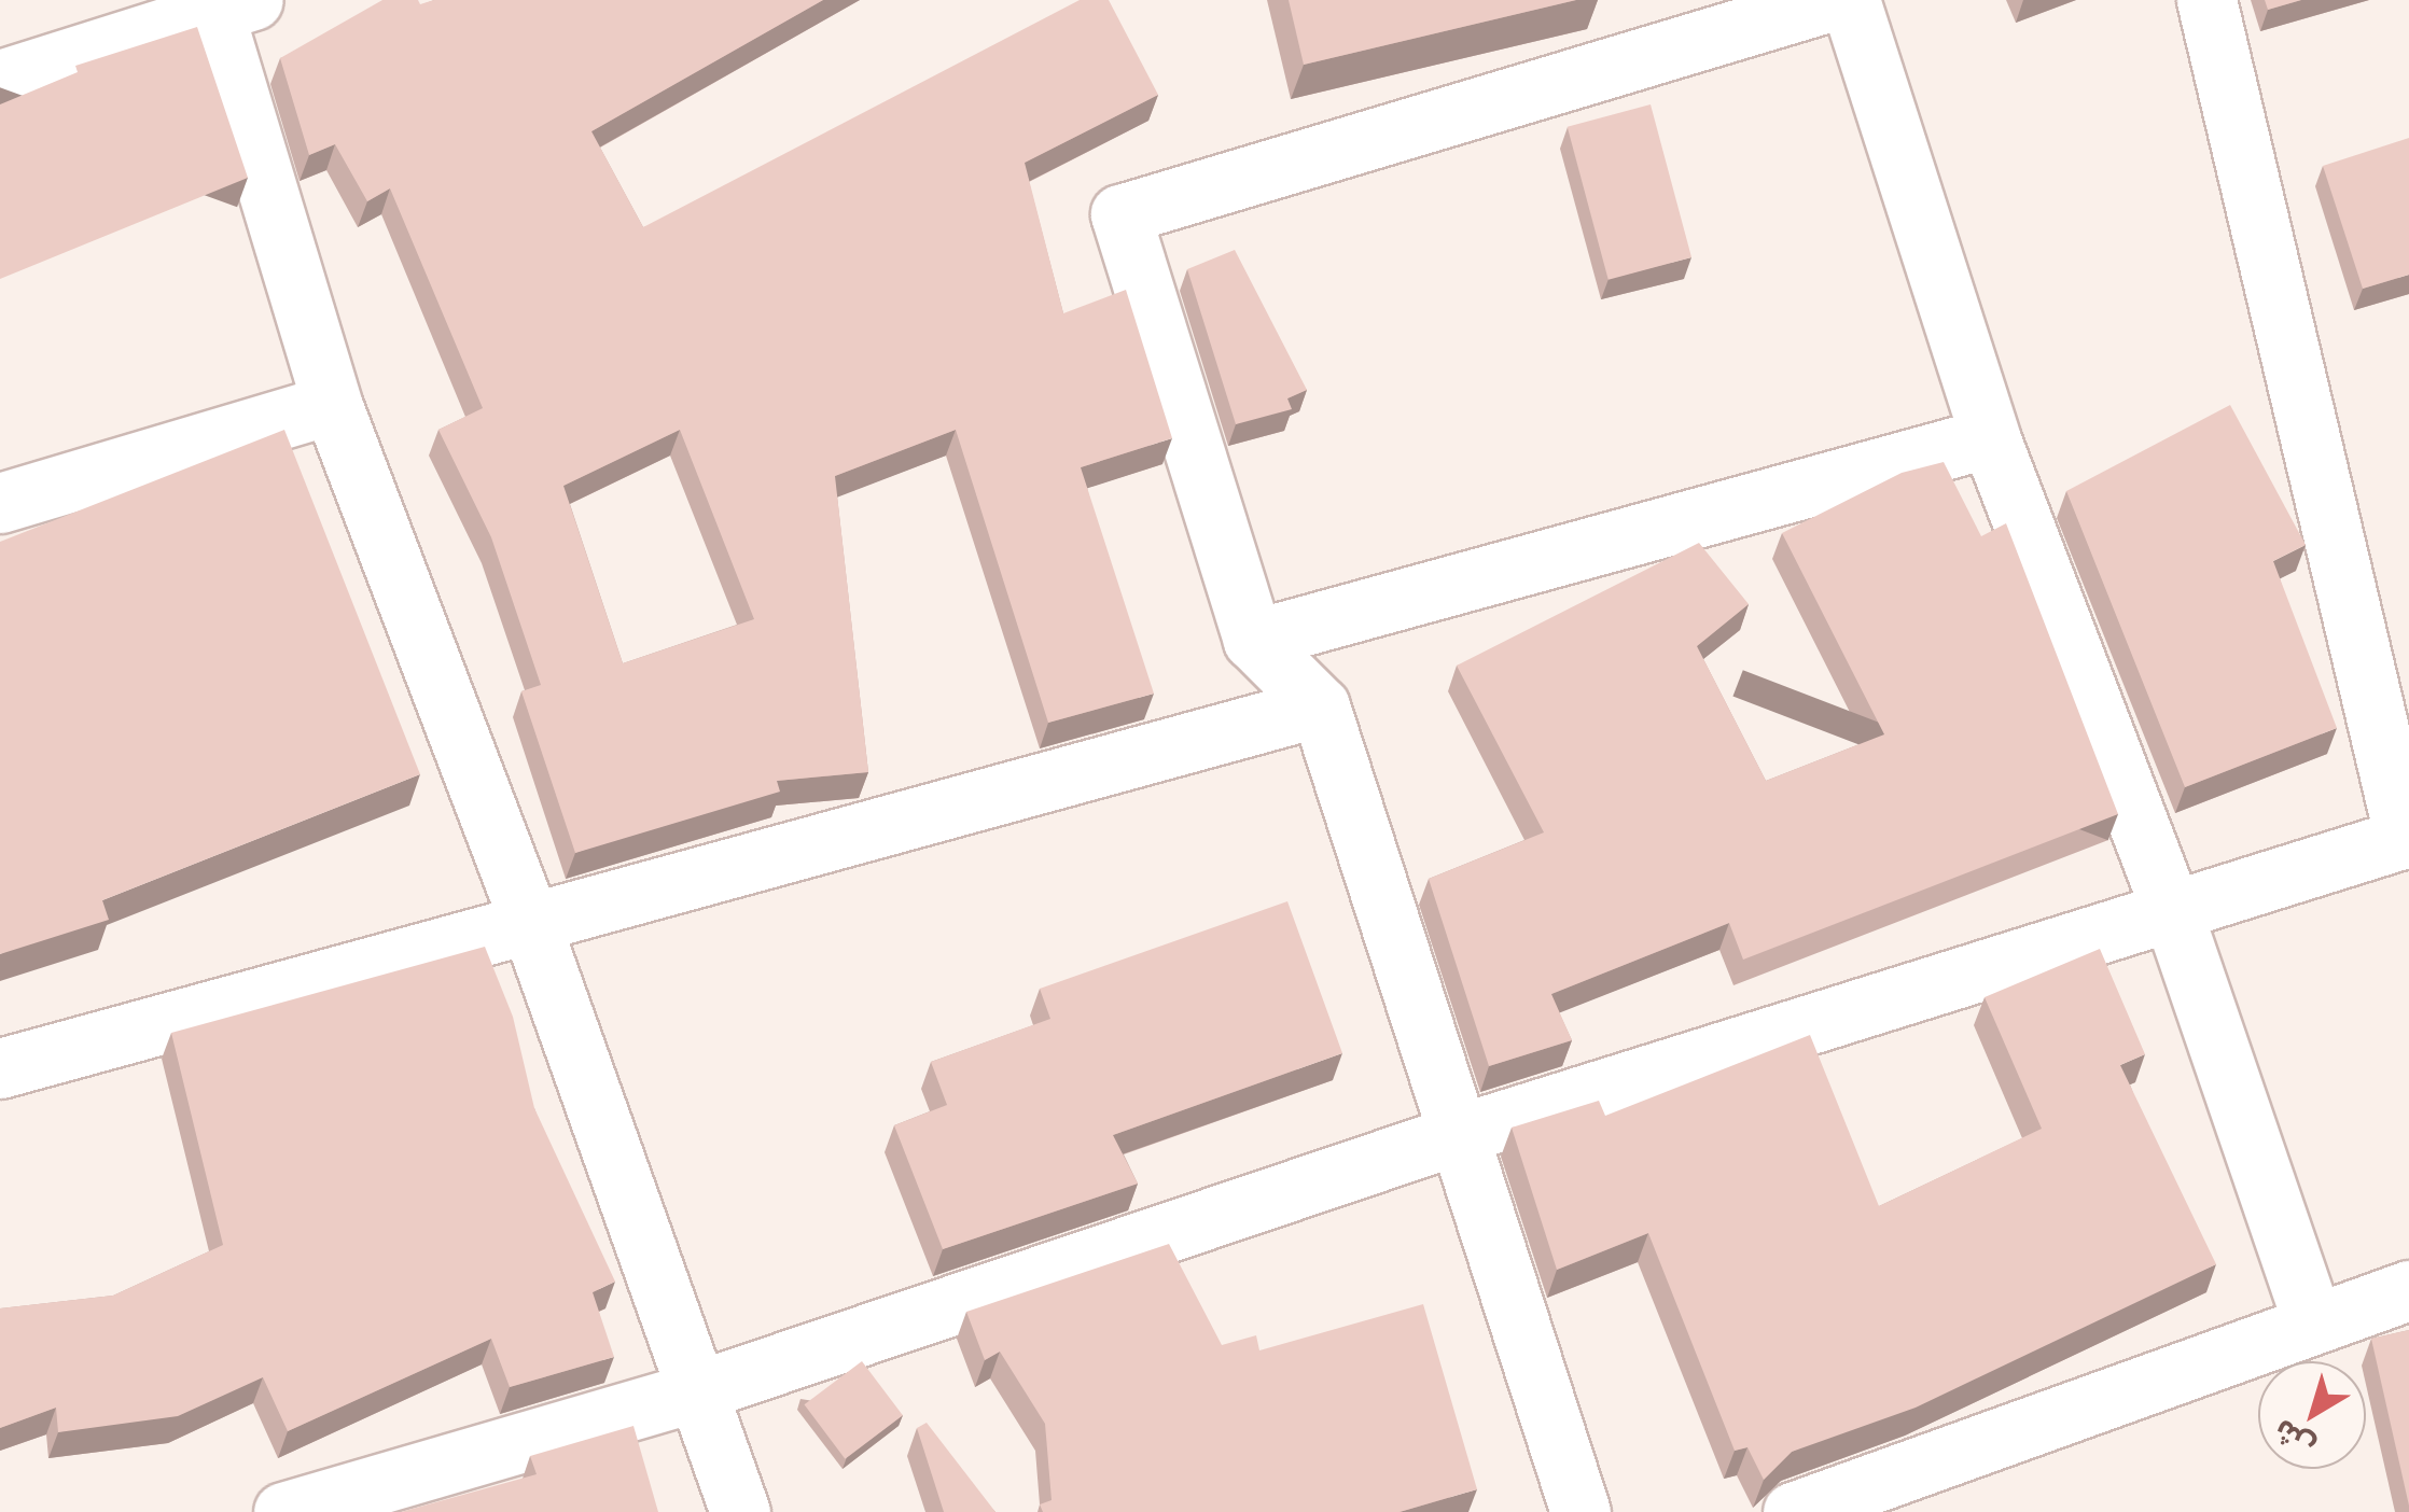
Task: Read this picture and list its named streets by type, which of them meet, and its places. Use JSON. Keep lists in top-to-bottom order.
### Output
{
  "north": "bottom left"
}
